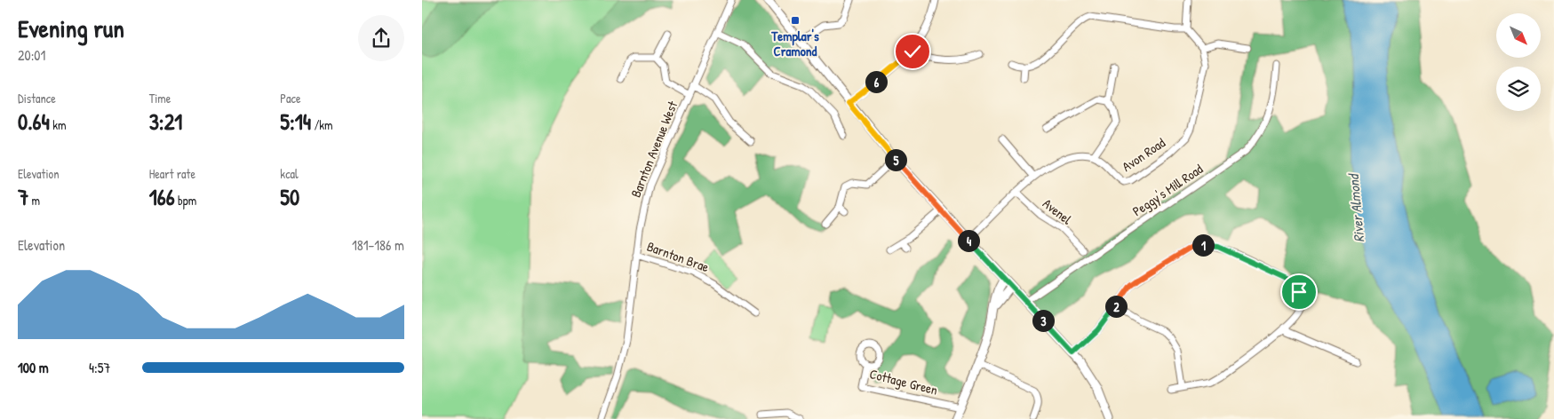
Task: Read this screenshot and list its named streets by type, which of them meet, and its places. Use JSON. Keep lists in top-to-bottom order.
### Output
{
  "streets": {
    "street": [
      "Barnton Avenue West",
      "Avon Road",
      "Peggy's Mill Road",
      "Avenel",
      "Barnton Brae",
      "Cottage Green"
    ]
  },
  "crossings": [
    ["Barnton Avenue West", "Barnton Brae"]
  ],
  "water": ["River Almond"],
  "places": {
    "transit": ["Templar's Cramond"]
  },
  "north": "bottom right",
  "page": {
    "heading": ["Evening run", "20:01"],
    "pins": [
      "6",
      "5",
      "4",
      "1",
      "2",
      "3"
    ],
    "stats": [
      ["Distance", "0.64 km"],
      ["Time", "3:21"],
      ["Pace", "5:14 /km"],
      ["Elevation", "7 m"],
      ["Heart rate", "166 bpm"],
      ["kcal", "50"]
    ],
    "chart": ["Elevation", "181–186 m"],
    "list": [
      {
        "name": "100 m",
        "note": "4:57"
      }
    ]
  }
}
